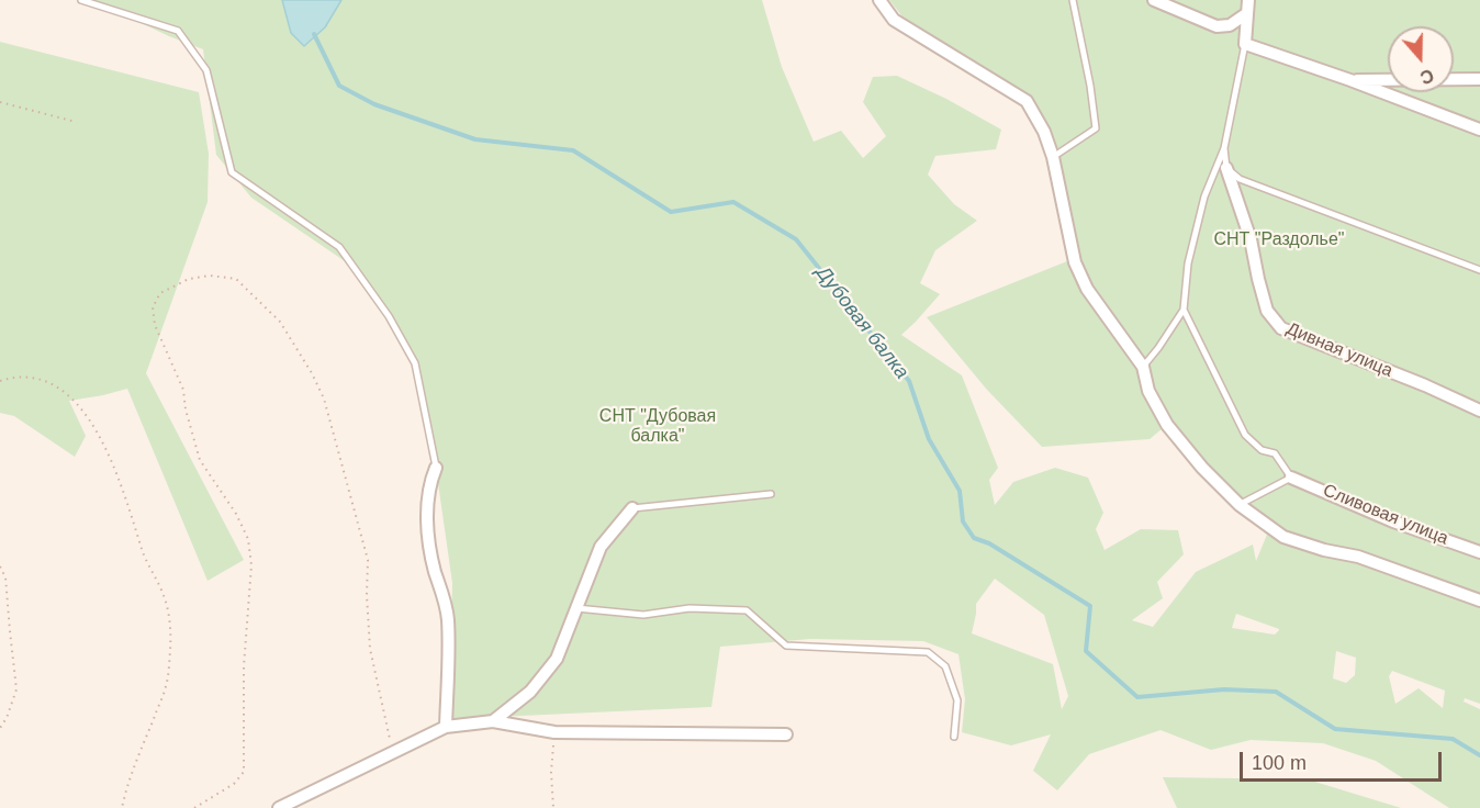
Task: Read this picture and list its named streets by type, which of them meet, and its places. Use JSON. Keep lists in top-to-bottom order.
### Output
{
  "streets": {
    "street": ["Дивная улица", "Сливовая улица"]
  },
  "water": ["Дубовая балка"],
  "parks": ["СНТ \"Раздолье\"", "СНТ \"Дубовая балка\""],
  "scale_bar": "100 m",
  "north": "bottom"
}
